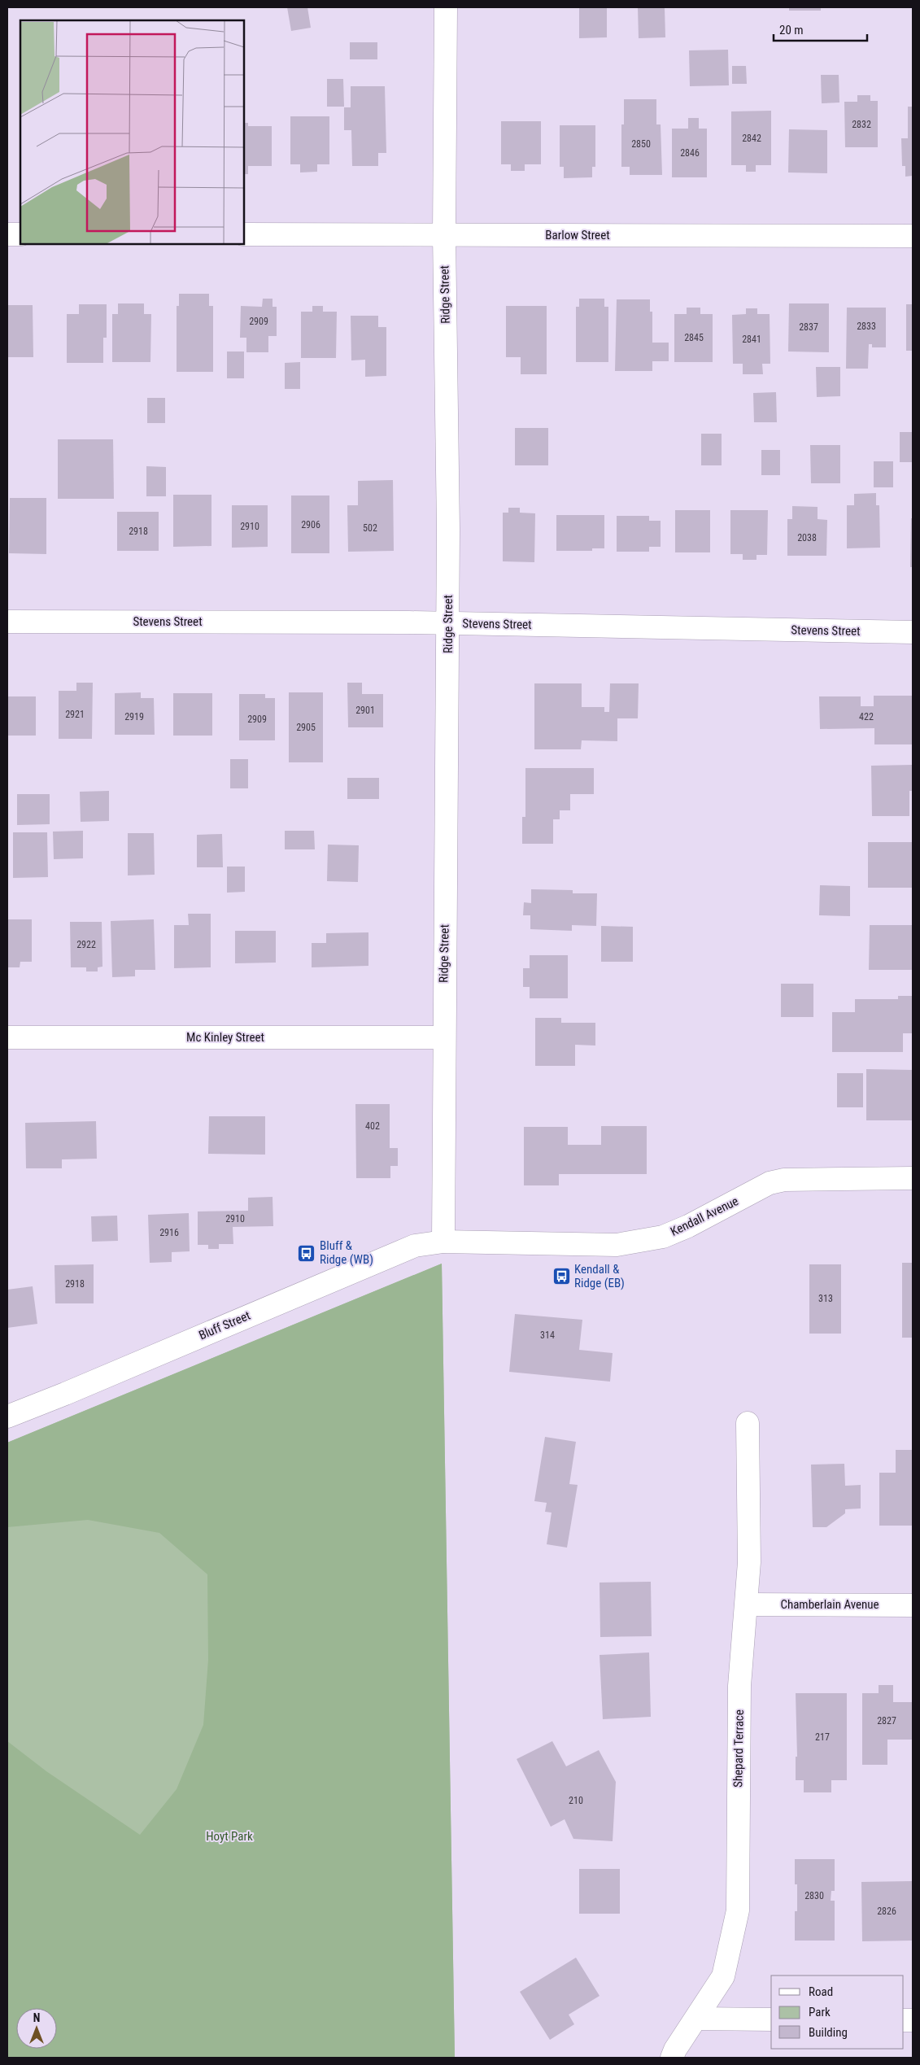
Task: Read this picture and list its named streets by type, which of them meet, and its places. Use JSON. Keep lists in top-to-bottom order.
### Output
{
  "streets": {
    "street": [
      "Barlow Street",
      "Ridge Street",
      "Stevens Street",
      "Mc Kinley Street",
      "Kendall Avenue",
      "Bluff Street",
      "Chamberlain Avenue",
      "Shepard Terrace"
    ]
  },
  "crossings": [
    ["Barlow Street", "Ridge Street"],
    ["Ridge Street", "Stevens Street"],
    ["Ridge Street", "Mc Kinley Street"],
    ["Ridge Street", "Kendall Avenue"],
    ["Ridge Street", "Bluff Street"],
    ["Kendall Avenue", "Bluff Street"],
    ["Chamberlain Avenue", "Shepard Terrace"]
  ],
  "parks": ["Hoyt Park"],
  "places": {
    "bus stop": ["Bluff & Ridge (WB)", "Kendall & Ridge (EB)"]
  },
  "house_numbers": [
    "2832",
    "2842",
    "2850",
    "2846",
    "2909",
    "2833",
    "2837",
    "2845",
    "2841",
    "2906",
    "2910",
    "502",
    "2918",
    "2038",
    "2901",
    "2921",
    "2919",
    "422",
    "2909",
    "2905",
    "2922",
    "402",
    "2910",
    "2916",
    "2918",
    "313",
    "314",
    "2827",
    "217",
    "210",
    "2830",
    "2826"
  ],
  "legend": ["Road", "Park", "Building"],
  "scale_bar": "20 m",
  "north": "top"
}
